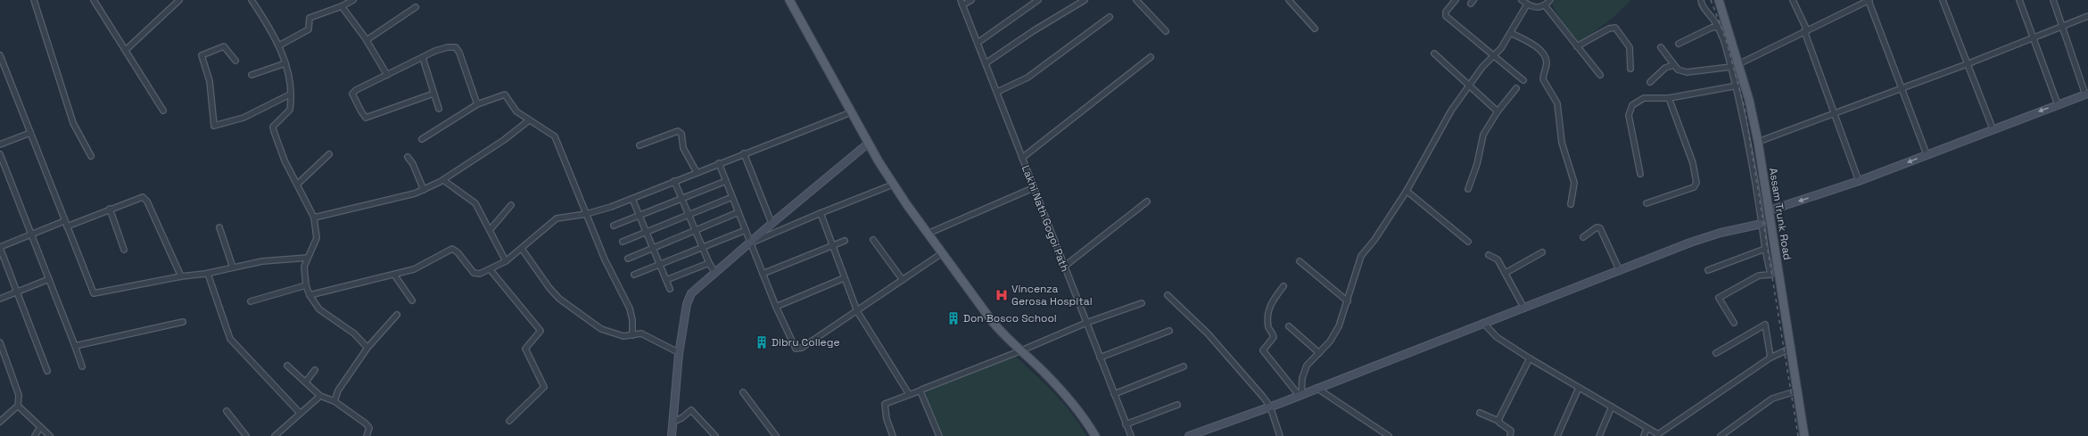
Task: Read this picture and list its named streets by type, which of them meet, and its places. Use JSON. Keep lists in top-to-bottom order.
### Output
{
  "streets": {
    "main road": ["Assam Trunk Road"],
    "street": ["Lakhi Nath Gogoi Path"]
  },
  "places": {
    "hospital": ["Vincenza Gerosa Hospital"],
    "building": ["Don Bosco School", "Dibru College"]
  }
}
